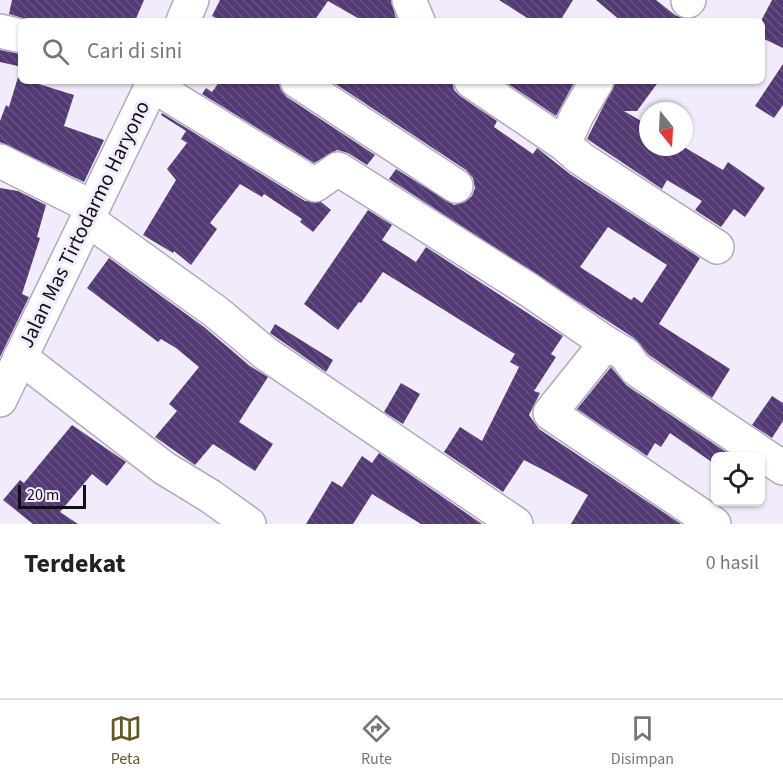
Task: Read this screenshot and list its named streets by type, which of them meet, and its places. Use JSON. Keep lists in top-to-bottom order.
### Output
{
  "streets": {
    "street": ["Jalan Mas Tirtodarmo Haryono"]
  },
  "scale_bar": "20 m",
  "north": "bottom",
  "page": {
    "search": "Cari di sini",
    "scale": "20 m",
    "heading": ["Terdekat", "0 hasil"],
    "nav": ["Peta", "Rute", "Disimpan"]
  }
}
